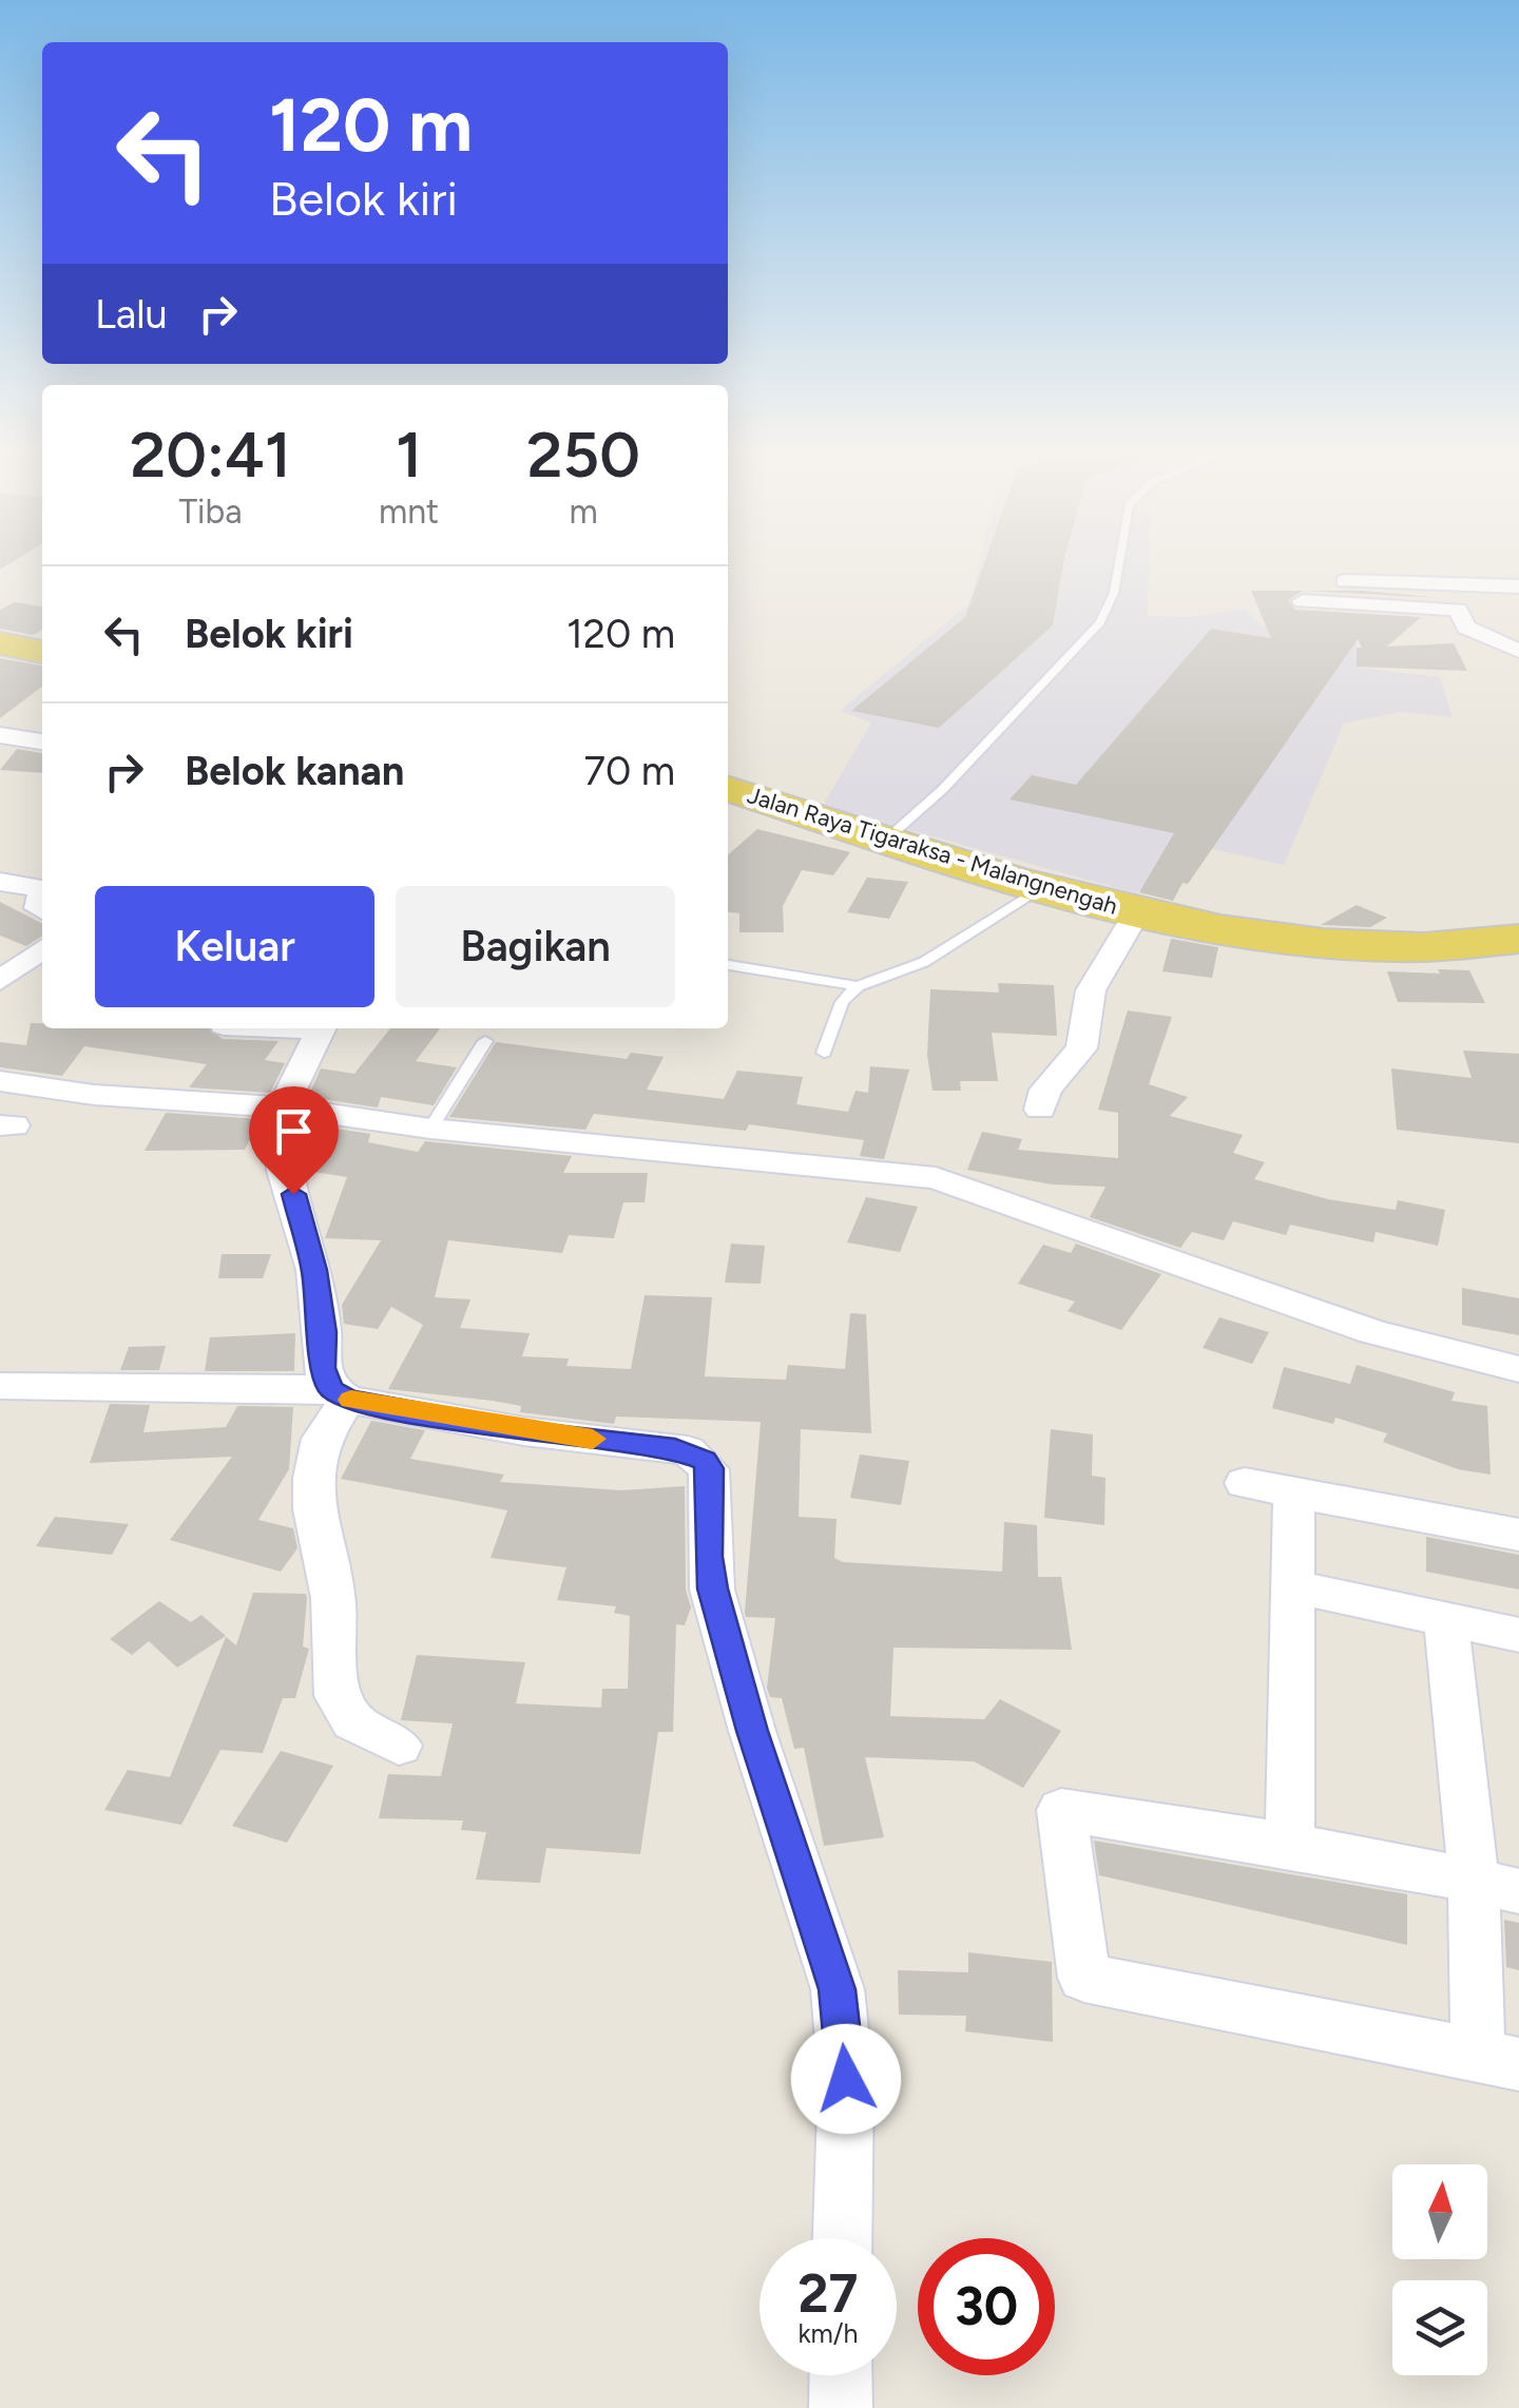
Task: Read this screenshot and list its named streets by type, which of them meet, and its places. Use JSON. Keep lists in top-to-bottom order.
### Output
{
  "streets": {
    "main road": ["Jalan Raya Tigaraksa - Malangnengah"]
  },
  "north": "top",
  "page": {
    "turn": ["120 m", "Belok kiri"],
    "then": "Lalu",
    "eta": [
      "20:41",
      "Tiba",
      "1",
      "mnt",
      "250",
      "m"
    ],
    "list": [
      {
        "name": "Belok kiri",
        "value": "120 m"
      },
      {
        "name": "Belok kanan",
        "value": "70 m"
      }
    ],
    "buttons": ["Keluar", "Bagikan"],
    "speed": "27 km/h",
    "limit": "30"
  }
}
